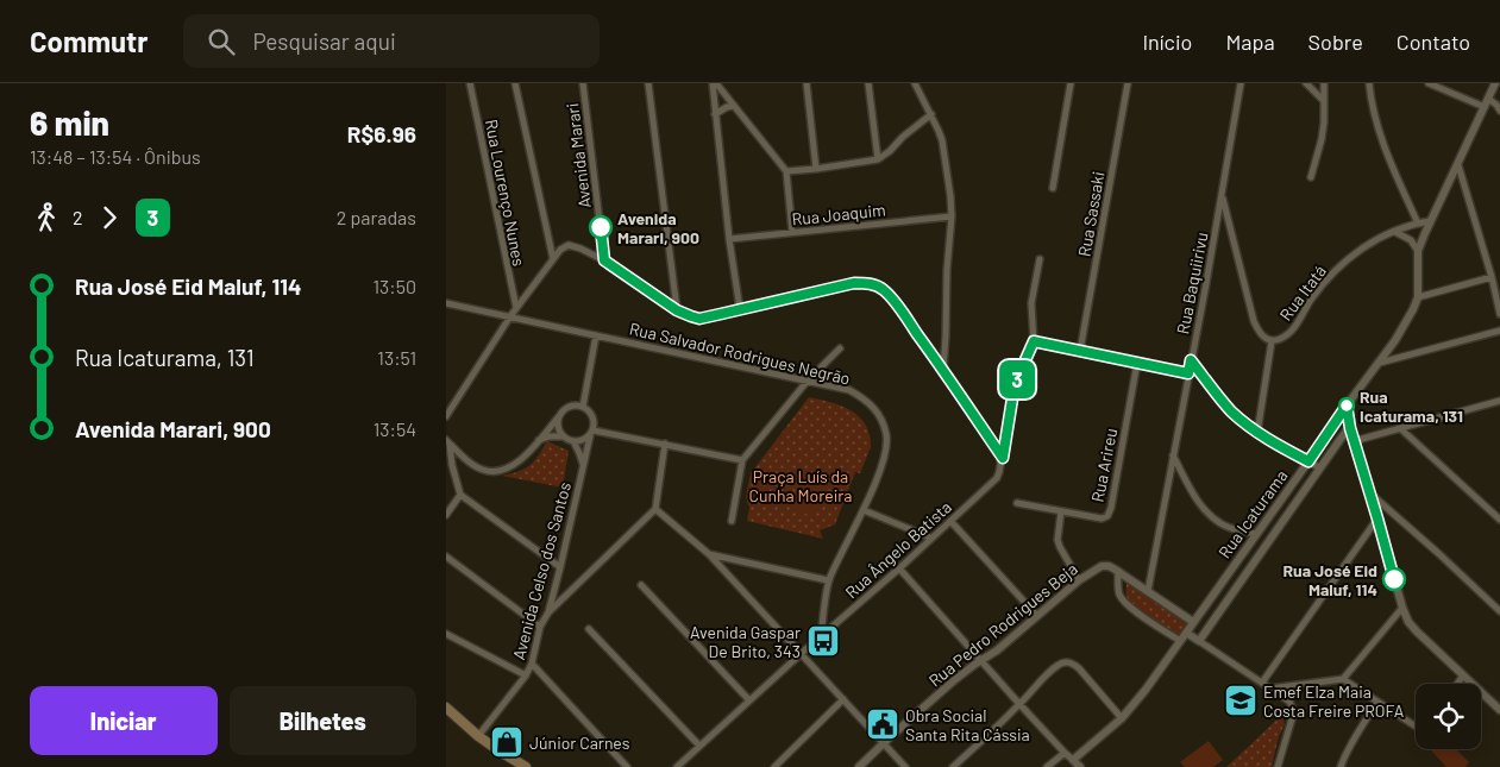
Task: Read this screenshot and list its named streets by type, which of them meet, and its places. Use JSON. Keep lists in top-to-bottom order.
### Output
{
  "streets": {
    "street": [
      "Avenida Marari",
      "Rua Lourenço Nunes",
      "Rua Joaquim",
      "Rua Sassaki",
      "Rua Baquiirivu",
      "Rua Itatá",
      "Rua Salvador Rodrigues Negrão",
      "Rua Arireu",
      "Rua Icaturama",
      "Rua Ângelo Batista",
      "Avenida Celso dos Santos",
      "Rua Pedro Rodrigues Beja"
    ]
  },
  "crossings": [
    ["Rua Baquiirivu", "Rua Itatá"],
    ["Rua Salvador Rodrigues Negrão", "Rua Ângelo Batista"]
  ],
  "parks": ["Praça Luís da Cunha Moreira"],
  "places": {
    "other": ["Avenida Marari, 900", "Rua Icaturama, 131", "Rua José Eid Maluf, 114"],
    "bus stop": ["Avenida Gaspar De Brito, 343"],
    "school or university": ["Emef Elza Maia Costa Freire PROFA"],
    "public building": ["Obra Social Santa Rita Cássia"],
    "shop": ["Júnior Carnes"]
  },
  "lines": ["bus line 3"],
  "page": {
    "header": "Commutr",
    "search": "Pesquisar aqui",
    "nav": [
      "Início",
      "Mapa",
      "Sobre",
      "Contato"
    ],
    "heading": ["6 min", "13:48 – 13:54 · Ônibus", "R$6.96"],
    "on_map": "3",
    "legs": ["2", "3", "2 paradas"],
    "list": [
      {
        "name": "Rua José Eid Maluf, 114",
        "value": "13:50"
      },
      {
        "name": "Rua Icaturama, 131",
        "value": "13:51"
      },
      {
        "name": "Avenida Marari, 900",
        "value": "13:54"
      }
    ],
    "buttons": ["Iniciar", "Bilhetes"]
  }
}
